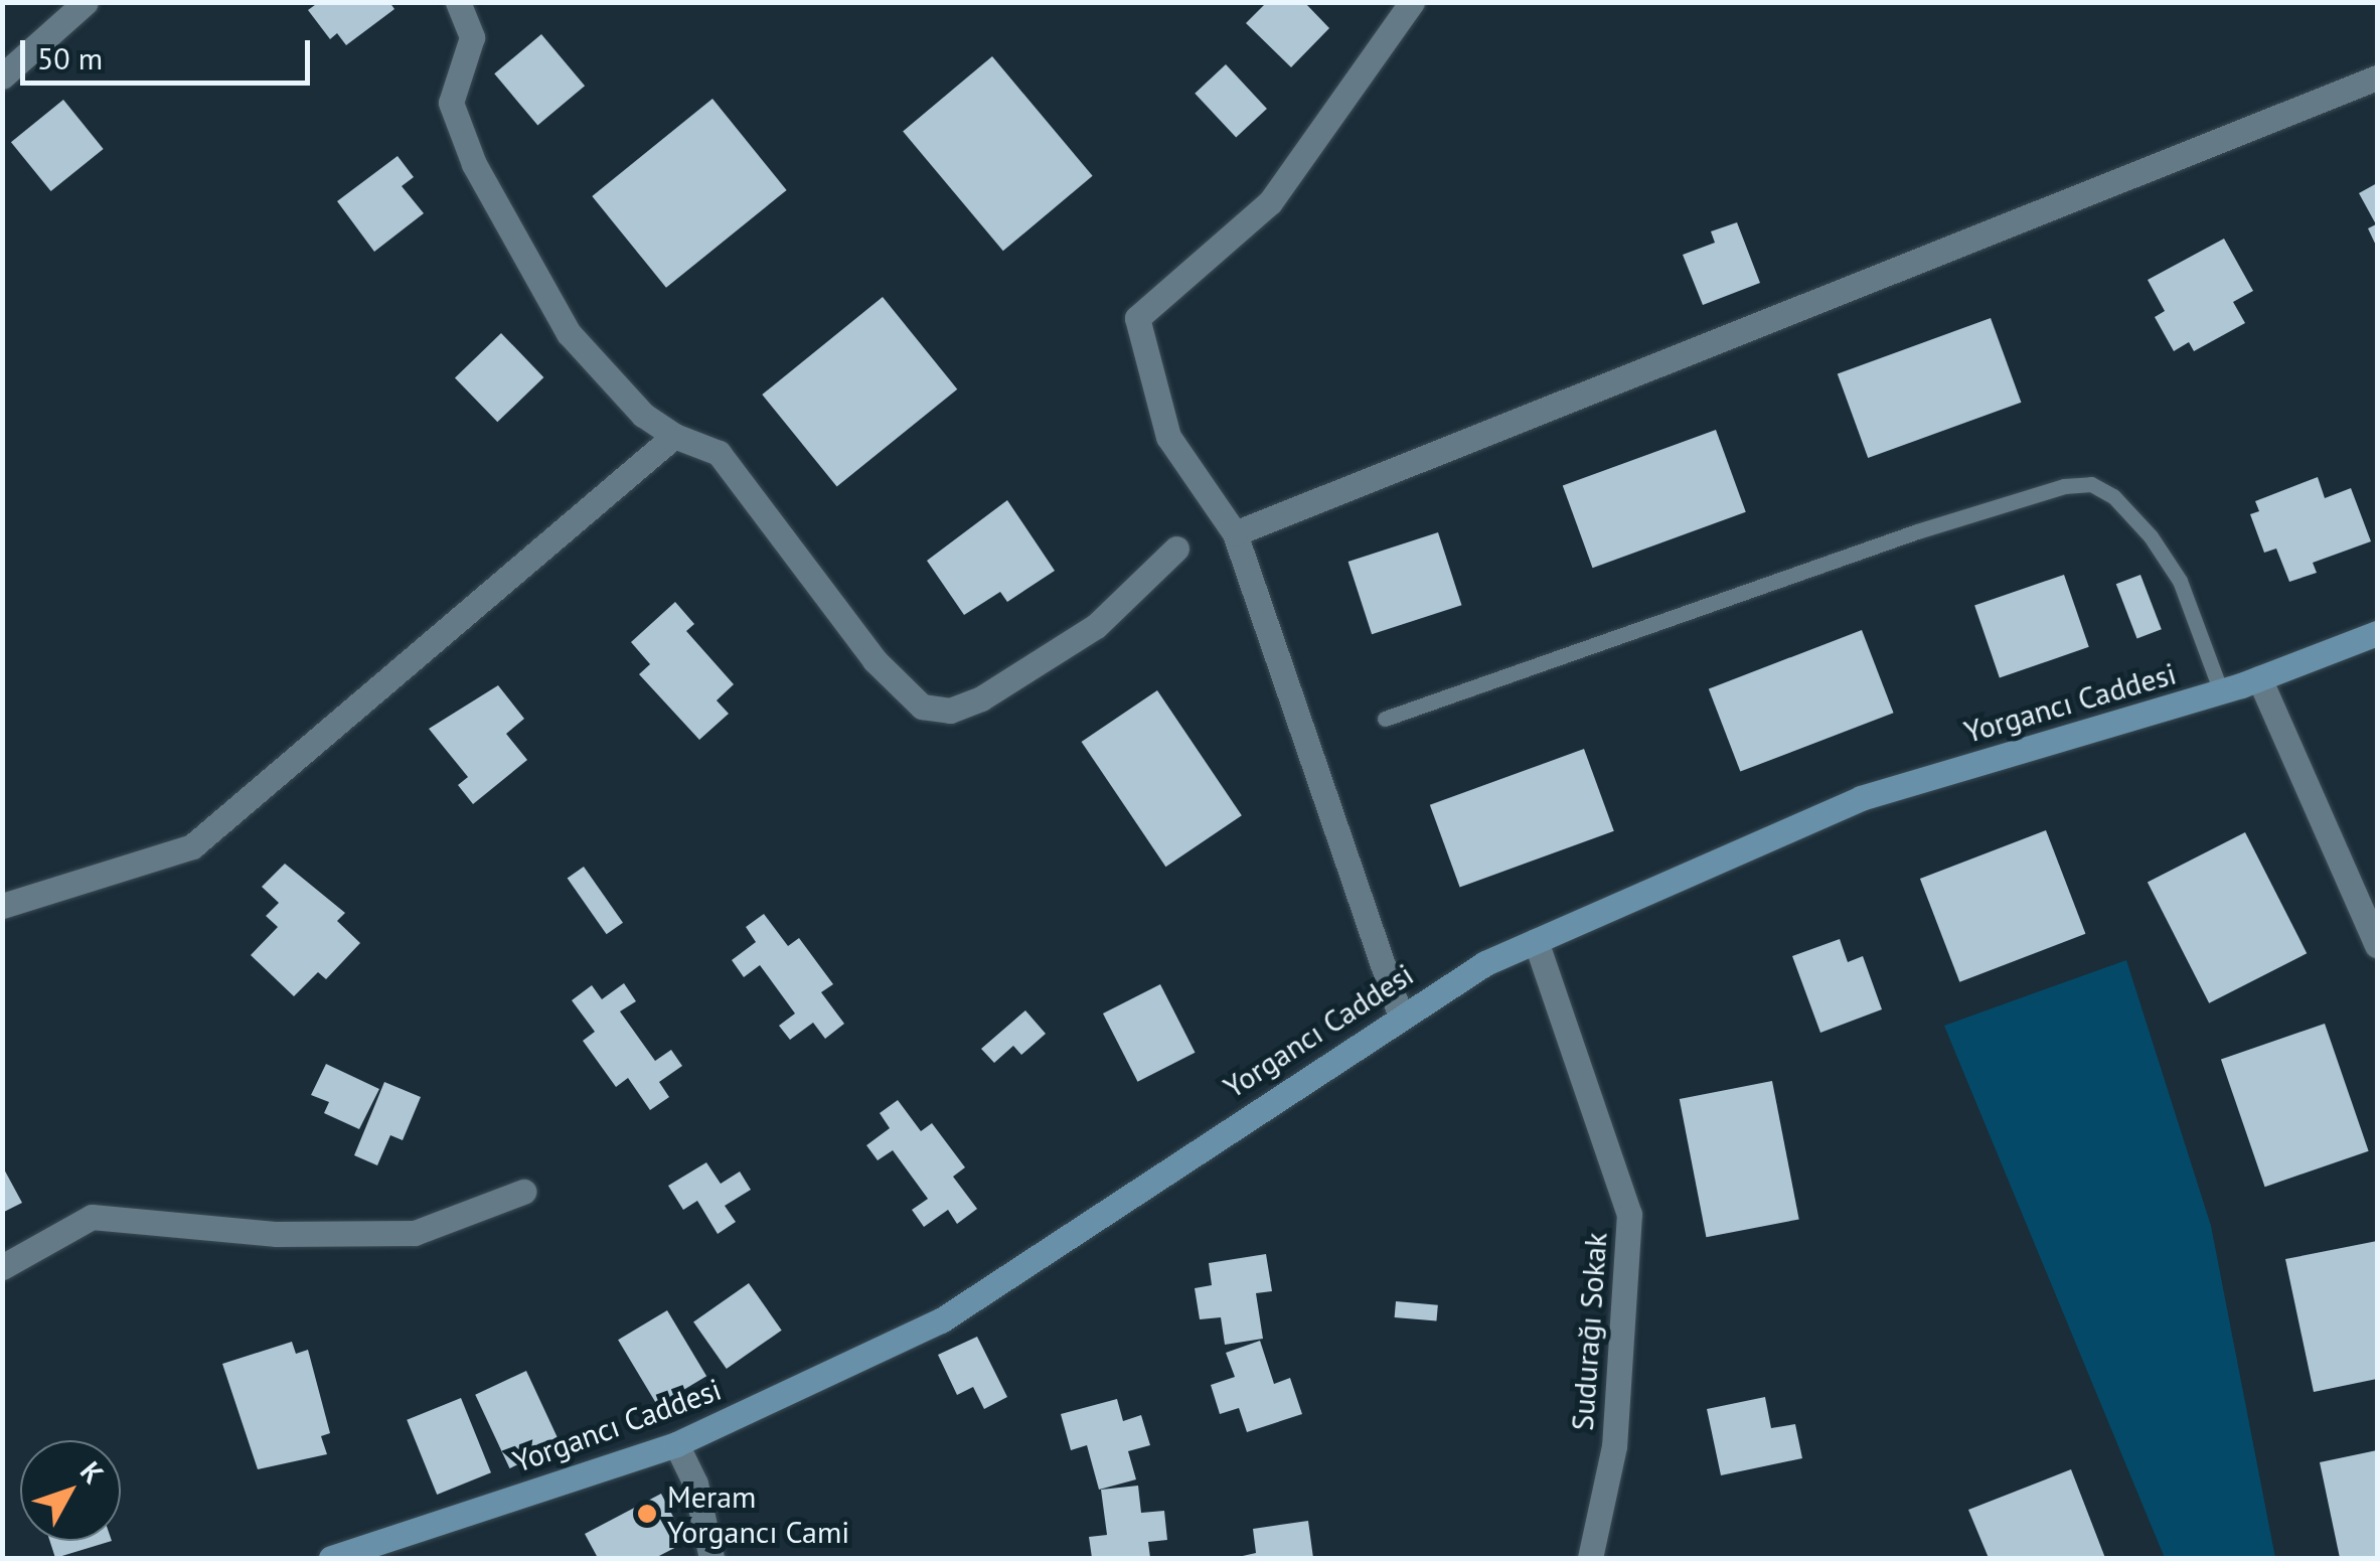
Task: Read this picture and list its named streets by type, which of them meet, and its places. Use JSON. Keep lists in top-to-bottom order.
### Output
{
  "streets": {
    "street": ["Yorgancı Caddesi", "Sudurağı Sokak"]
  },
  "crossings": [
    ["Yorgancı Caddesi", "Sudurağı Sokak"]
  ],
  "places": ["Meram Yorgancı Cami"],
  "scale_bar": "50 m",
  "north": "top right"
}
